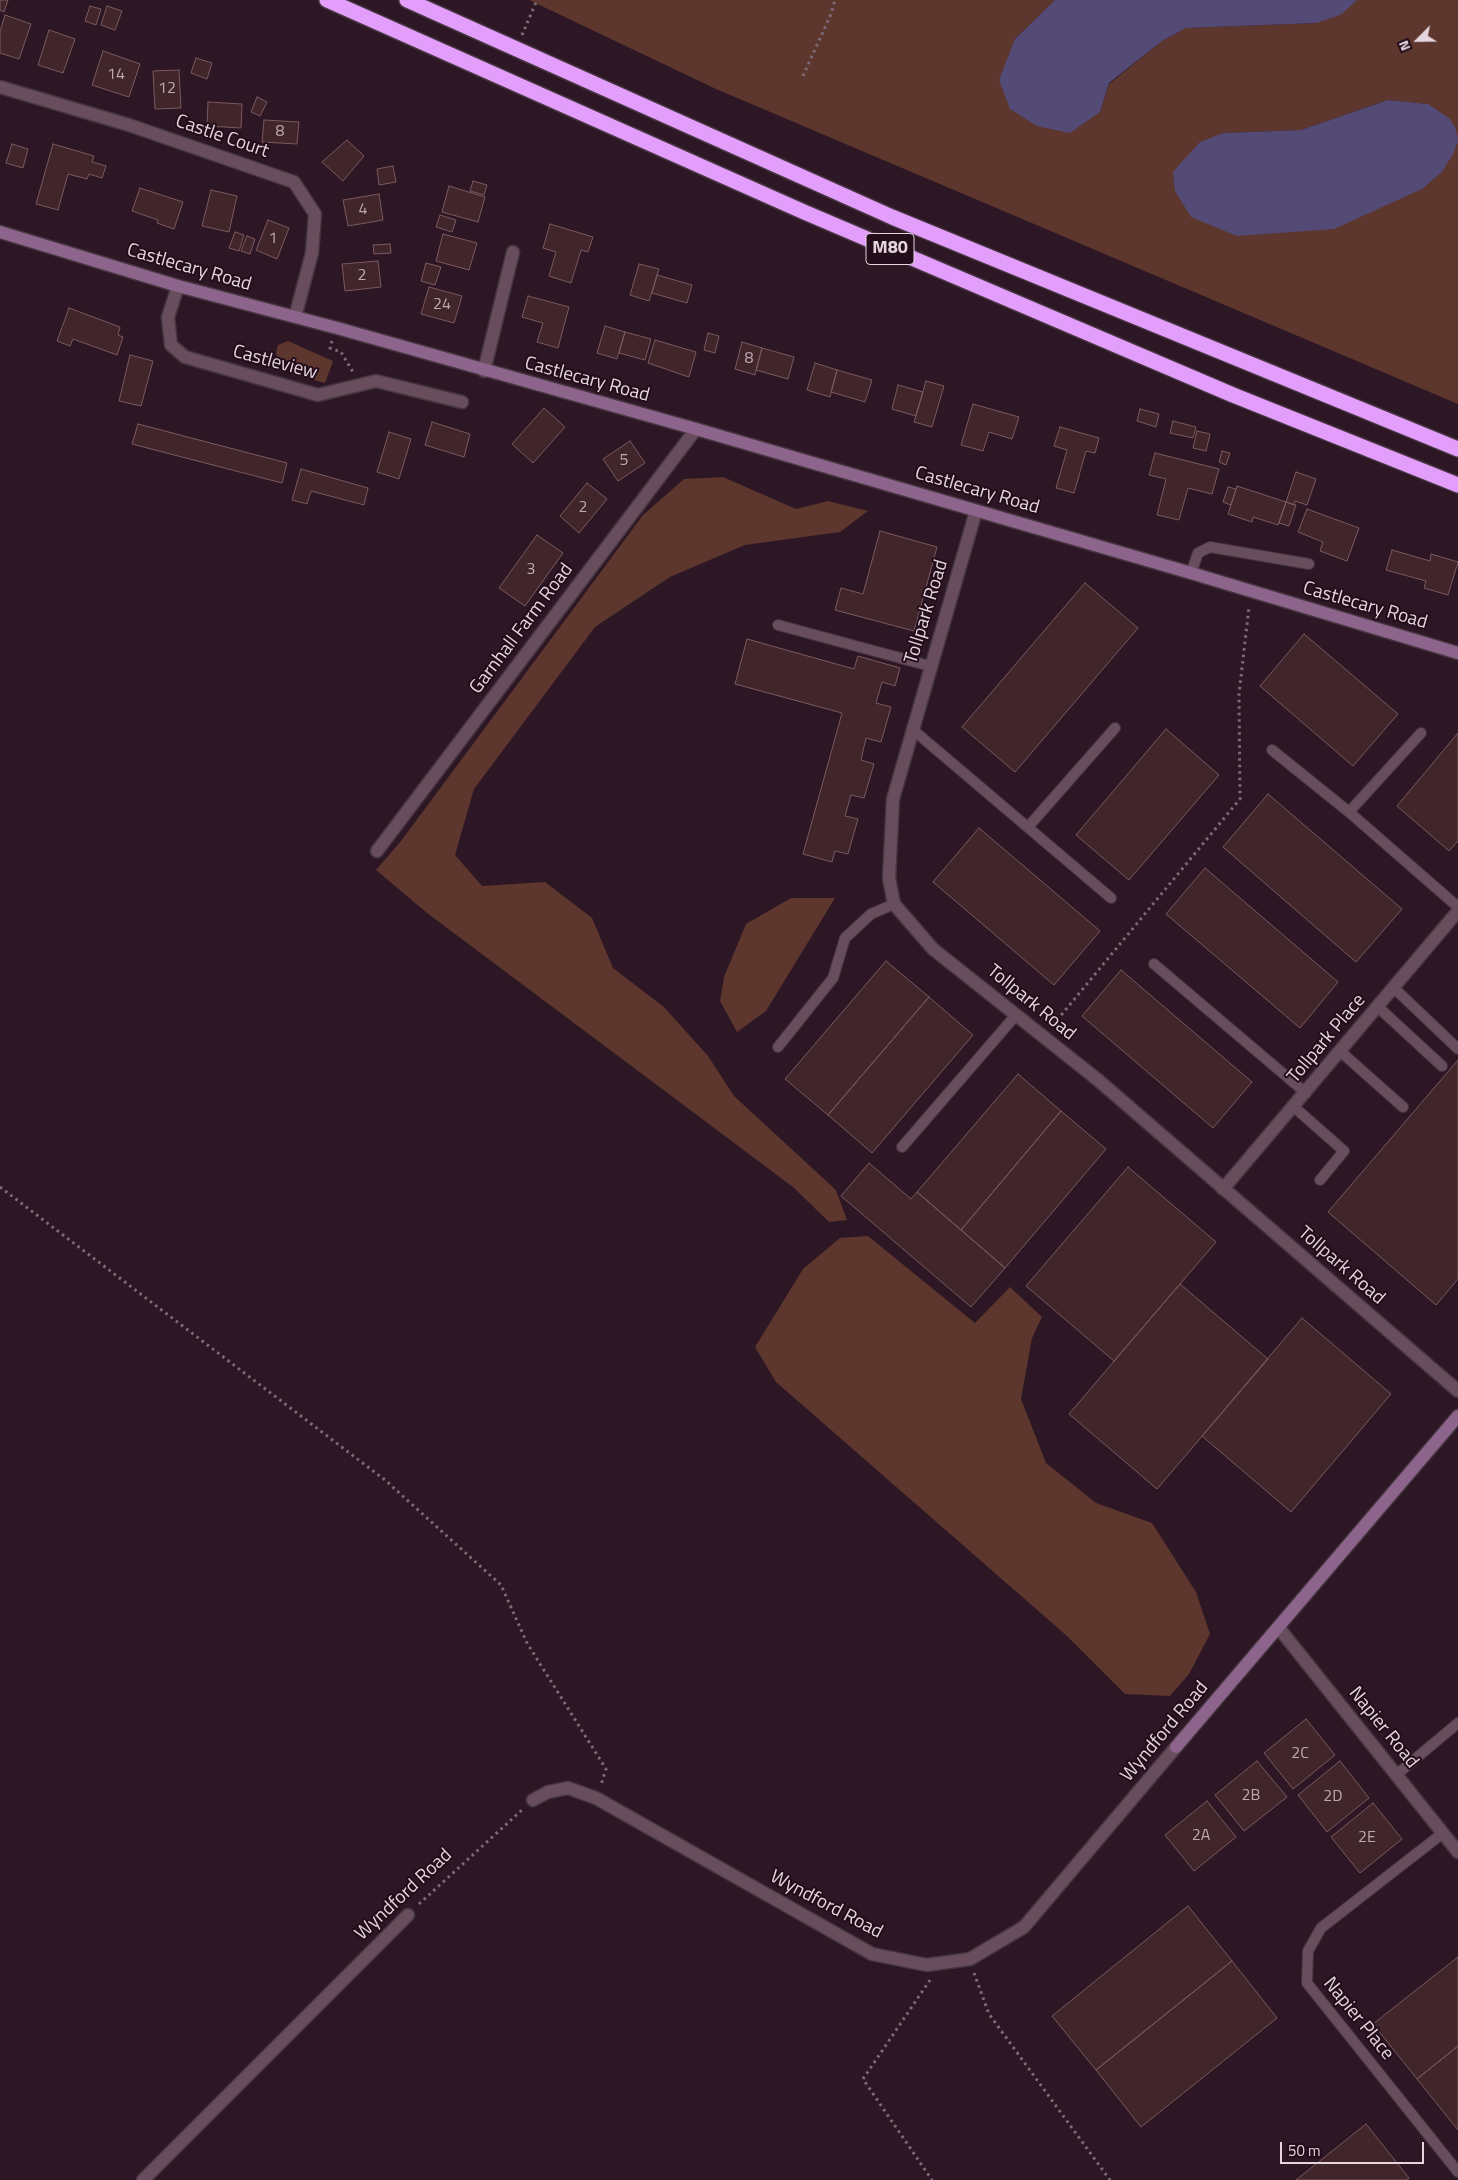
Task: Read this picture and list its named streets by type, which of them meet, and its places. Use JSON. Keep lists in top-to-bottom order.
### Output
{
  "streets": {
    "highway": ["M80"],
    "main road": ["Castlecary Road", "Wyndford Road"],
    "street": [
      "Castle Court",
      "Castleview",
      "Tollpark Road",
      "Garnhall Farm Road",
      "Tollpark Place",
      "Napier Road"
    ],
    "lane": ["Napier Place"]
  },
  "crossings": [
    ["Castle Court", "Castlecary Road"],
    ["Castlecary Road", "Castleview"],
    ["Castlecary Road", "Tollpark Road"],
    ["Castlecary Road", "Garnhall Farm Road"],
    ["Tollpark Road", "Tollpark Place"],
    ["Napier Road", "Wyndford Road"],
    ["Napier Road", "Napier Place"]
  ],
  "house_numbers": [
    "14",
    "12",
    "8",
    "4",
    "1",
    "2",
    "24",
    "8",
    "5",
    "2",
    "3",
    "2C",
    "2B",
    "2D",
    "2A",
    "2E"
  ],
  "scale_bar": "50 m",
  "north": "bottom left"
}
